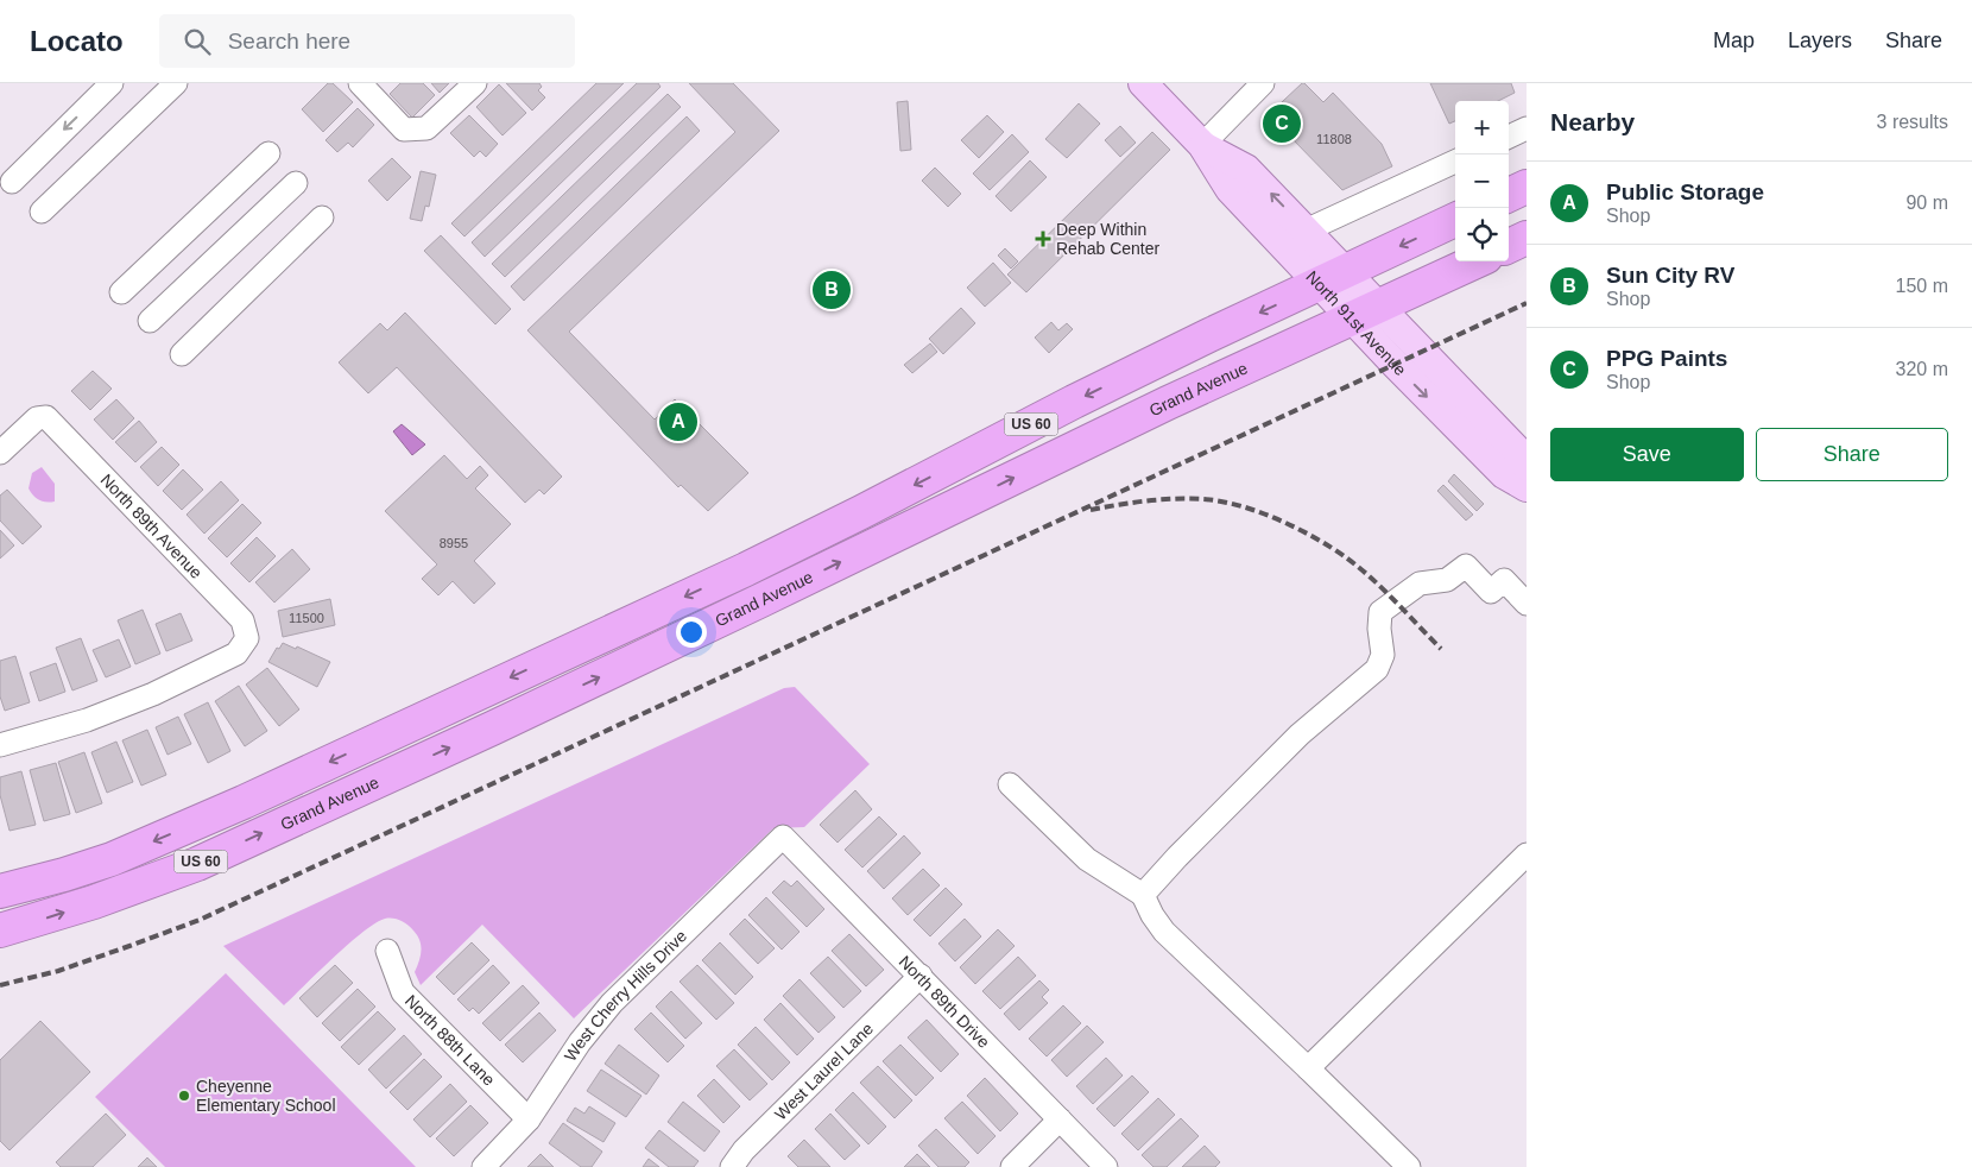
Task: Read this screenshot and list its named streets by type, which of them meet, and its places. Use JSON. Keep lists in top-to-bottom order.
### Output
{
  "streets": {
    "highway": ["Grand Avenue", "US 60"],
    "main road": ["North 91st Avenue"],
    "street": [
      "North 89th Avenue",
      "West Cherry Hills Drive",
      "North 89th Drive",
      "North 88th Lane",
      "West Laurel Lane"
    ]
  },
  "crossings": [
    ["North 91st Avenue", "Grand Avenue"],
    ["North 91st Avenue", "US 60"],
    ["West Cherry Hills Drive", "North 89th Drive"],
    ["West Cherry Hills Drive", "North 88th Lane"],
    ["North 89th Drive", "West Laurel Lane"]
  ],
  "places": {
    "health": ["Deep Within Rehab Center"],
    "other": ["Cheyenne Elementary School"]
  },
  "house_numbers": ["11808", "8955", "11500"],
  "page": {
    "header": "Locato",
    "search": "Search here",
    "nav": ["Map", "Layers", "Share"],
    "heading": ["Nearby", "3 results"],
    "map_buttons": ["+", "−"],
    "pins": ["C", "B", "A"],
    "list": [
      {
        "mark": "A",
        "name": "Public Storage",
        "note": "Shop",
        "value": "90 m"
      },
      {
        "mark": "B",
        "name": "Sun City RV",
        "note": "Shop",
        "value": "150 m"
      },
      {
        "mark": "C",
        "name": "PPG Paints",
        "note": "Shop",
        "value": "320 m"
      }
    ],
    "buttons": ["Save", "Share"]
  }
}
